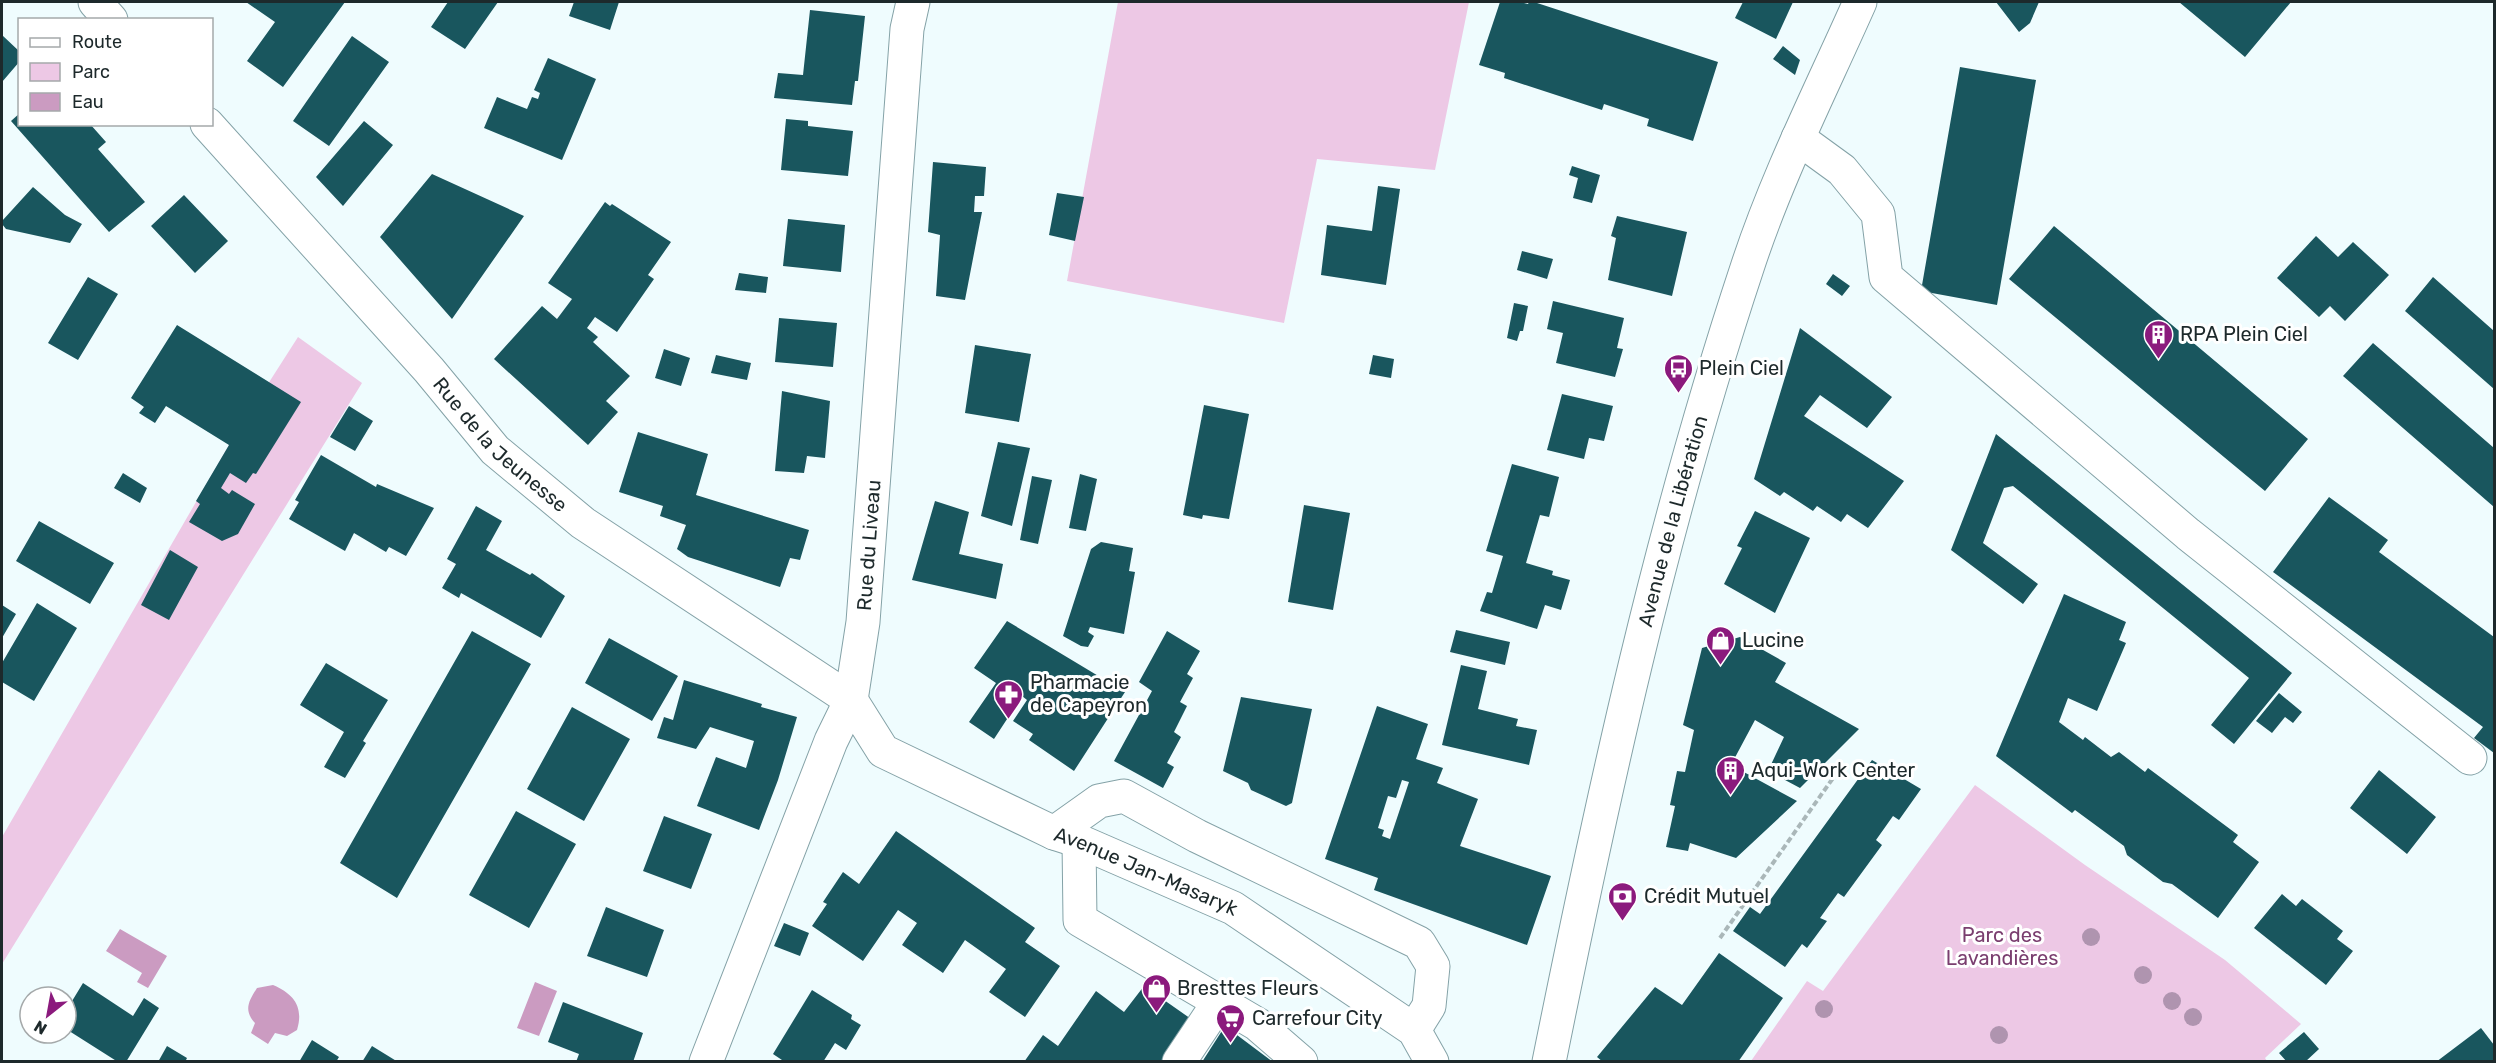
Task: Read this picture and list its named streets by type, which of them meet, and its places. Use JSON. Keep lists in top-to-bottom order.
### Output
{
  "streets": {
    "street": [
      "Rue de la Jeunesse",
      "Avenue de la Libération",
      "Rue du Liveau",
      "Avenue Jan-Masaryk"
    ]
  },
  "crossings": [
    ["Rue de la Jeunesse", "Rue du Liveau"],
    ["Rue de la Jeunesse", "Avenue Jan-Masaryk"],
    ["Rue du Liveau", "Avenue Jan-Masaryk"]
  ],
  "parks": ["Parc des Lavandières"],
  "places": {
    "building": ["RPA Plein Ciel", "Aqui-Work Center"],
    "bus stop": ["Plein Ciel"],
    "shop": ["Lucine", "Bresttes Fleurs"],
    "pharmacy": ["Pharmacie de Capeyron"],
    "bank": ["Crédit Mutuel"],
    "supermarket": ["Carrefour City"]
  },
  "legend": ["Route", "Parc", "Eau"],
  "north": "bottom left"
}
